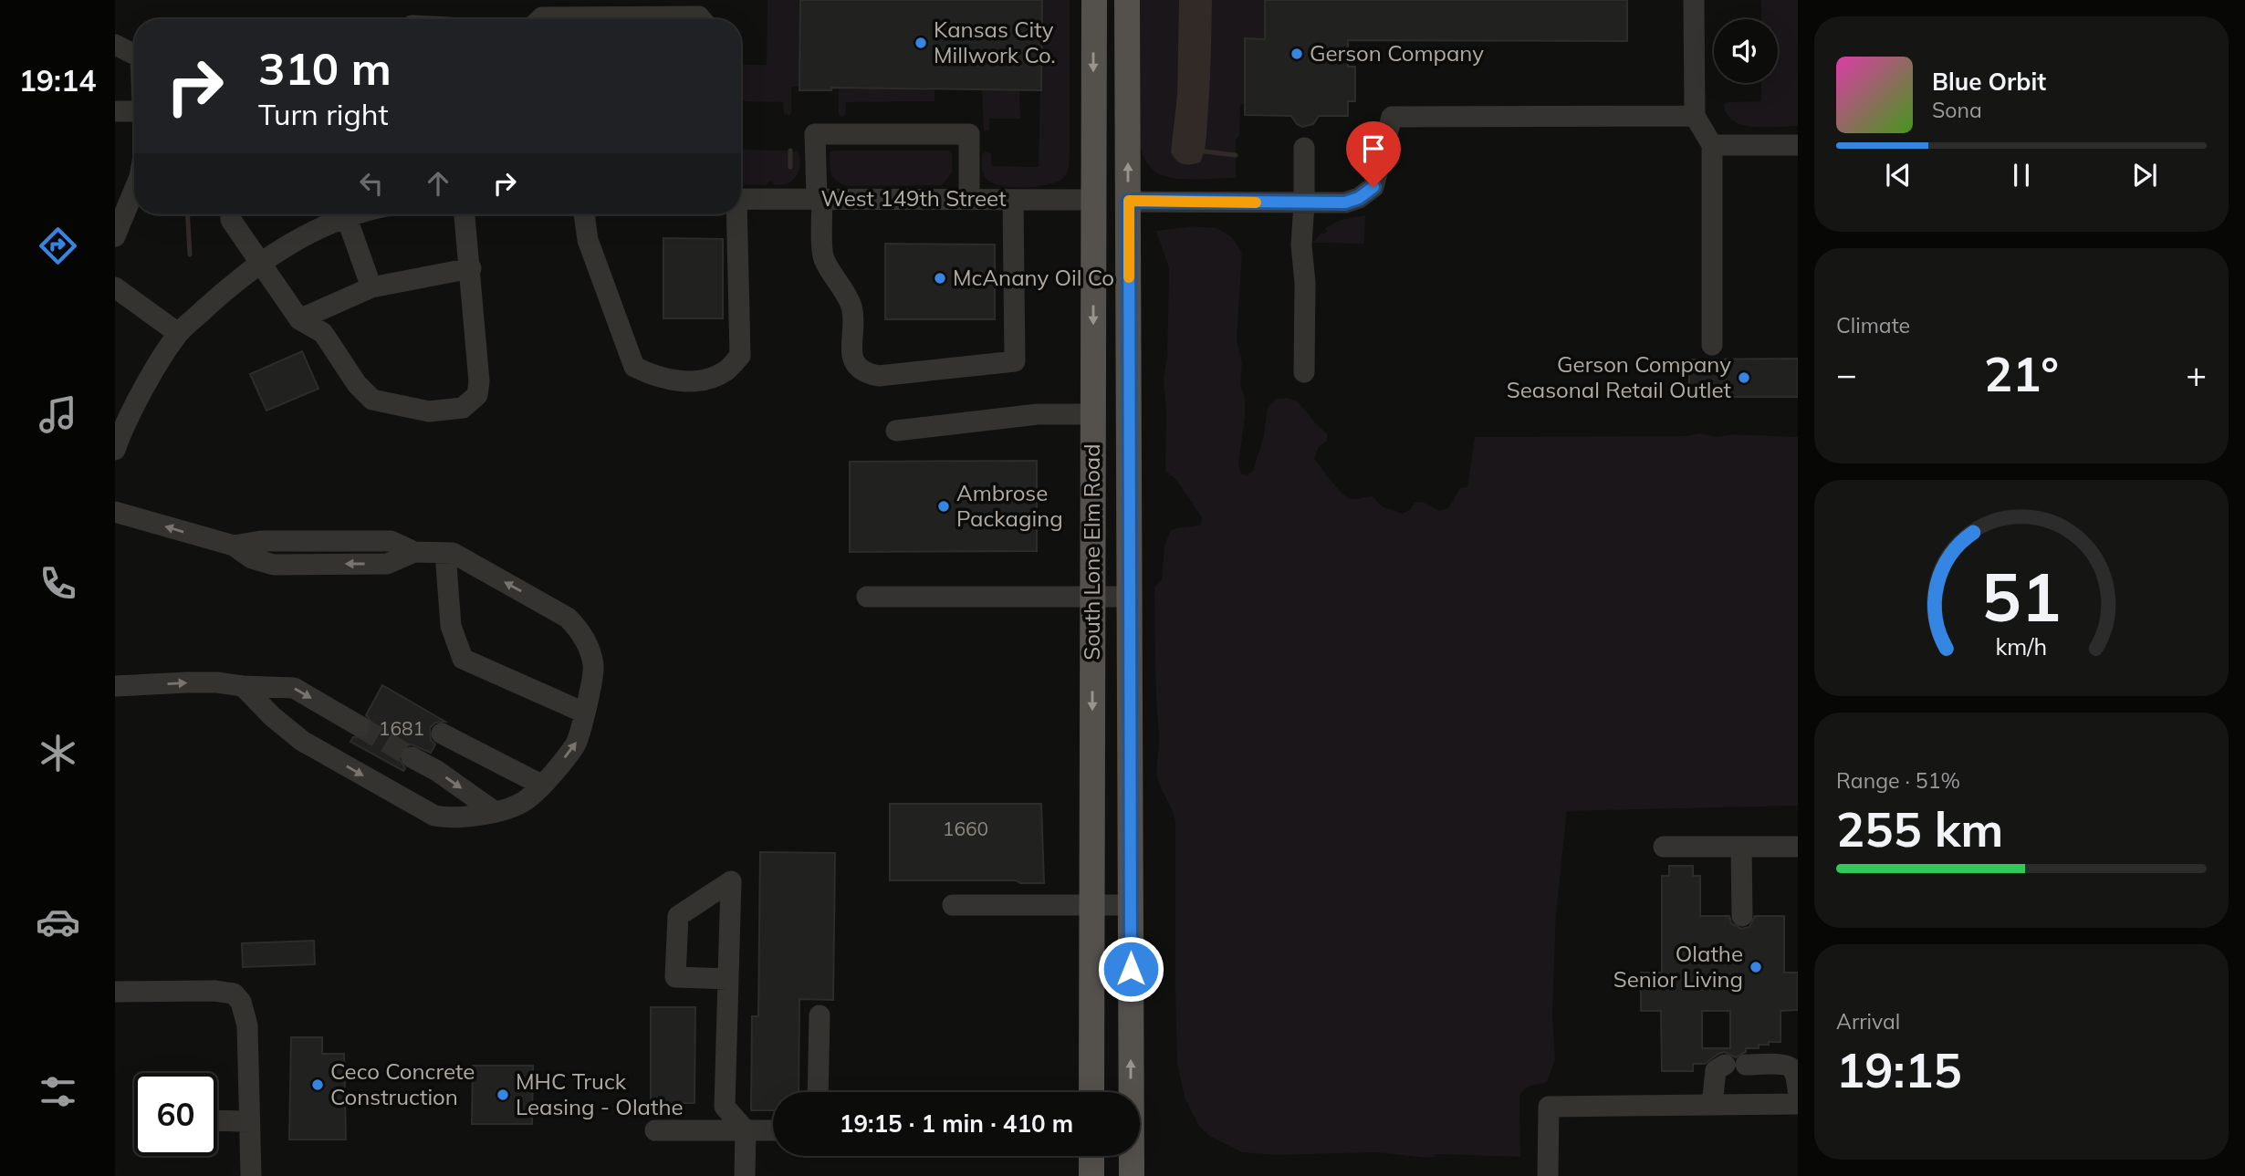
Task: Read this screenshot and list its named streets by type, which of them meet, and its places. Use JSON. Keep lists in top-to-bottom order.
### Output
{
  "streets": {
    "main road": ["South Lone Elm Road"],
    "street": ["West 149th Street"]
  },
  "crossings": [
    ["West 149th Street", "South Lone Elm Road"]
  ],
  "places": [
    "Kansas City Millwork Co.",
    "Gerson Company",
    "McAnany Oil Co",
    "Gerson Company Seasonal Retail Outlet",
    "Ambrose Packaging",
    "Olathe Senior Living",
    "Ceco Concrete Construction",
    "MHC Truck Leasing - Olathe"
  ],
  "house_numbers": ["1681", "1660"],
  "page": {
    "tabs": "19:14",
    "turn": ["310 m", "Turn right"],
    "song": ["Blue Orbit", "Sona"],
    "tile": [
      "Climate",
      ["Range · 51%", "255 km"],
      ["Arrival", "19:15"]
    ],
    "heat": ["−", "21°", "+"],
    "limit": "60",
    "trip": "19:15 · 1 min · 410 m",
    "gauge": ["51", "km/h"]
  }
}
